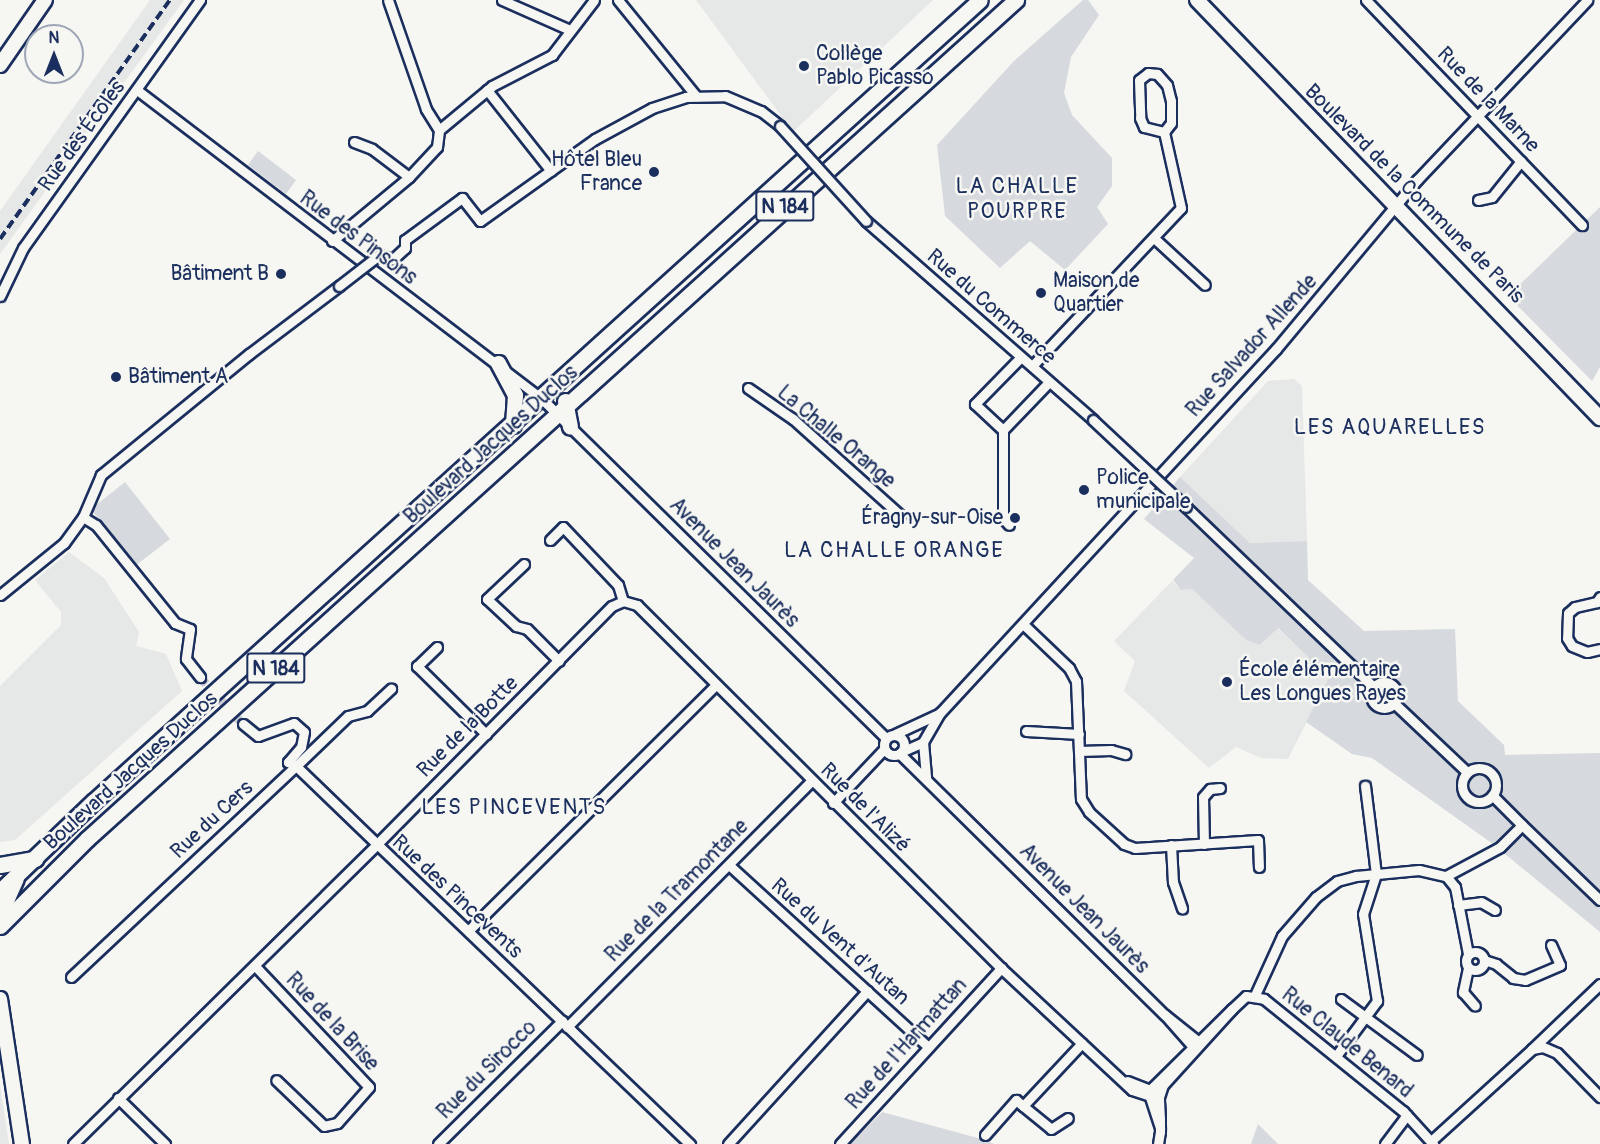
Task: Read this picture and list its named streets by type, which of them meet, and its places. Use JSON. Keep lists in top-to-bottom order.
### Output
{
  "streets": {
    "main road": ["N 184", "Boulevard Jacques Duclos"],
    "street": [
      "Rue de la Marne",
      "Rue des Écoles",
      "Boulevard de la Commune de Paris",
      "Rue des Pinsons",
      "Rue du Commerce",
      "Rue Salvador Allende",
      "La Challe Orange",
      "Avenue Jean Jaurès",
      "Rue de la Botte",
      "Rue de l'Alizé",
      "Rue du Cers",
      "Rue de la Tramontane",
      "Rue des Pincevents",
      "Rue du Vent d'Autan",
      "Rue de la Brise",
      "Rue Claude Benard",
      "Rue de l'Harmattan",
      "Rue du Sirocco"
    ]
  },
  "crossings": [
    ["Rue de la Marne", "Rue Salvador Allende"],
    ["Rue des Écoles", "Rue des Pinsons"],
    ["Boulevard de la Commune de Paris", "Rue Salvador Allende"],
    ["N 184", "Rue des Pinsons"],
    ["N 184", "Boulevard Jacques Duclos"],
    ["Rue des Pinsons", "Boulevard Jacques Duclos"],
    ["Rue Salvador Allende", "Avenue Jean Jaurès"],
    ["Avenue Jean Jaurès", "Rue Claude Benard"],
    ["Rue de la Botte", "Rue de l'Alizé"],
    ["Rue de la Botte", "Rue des Pincevents"],
    ["Rue de l'Alizé", "Rue de la Tramontane"],
    ["Rue de l'Alizé", "Rue Claude Benard"],
    ["Rue de l'Alizé", "Rue de l'Harmattan"],
    ["Rue de la Tramontane", "Rue des Pincevents"],
    ["Rue de la Tramontane", "Rue du Vent d'Autan"],
    ["Rue de la Tramontane", "Rue du Sirocco"],
    ["Rue des Pincevents", "Rue de la Brise"],
    ["Rue des Pincevents", "Rue du Sirocco"],
    ["Rue du Vent d'Autan", "Rue de l'Harmattan"]
  ],
  "districts": [
    "LA CHALLE POURPRE",
    "LES AQUARELLES",
    "LA CHALLE ORANGE",
    "LES PINCEVENTS"
  ],
  "places": [
    "Collège Pablo Picasso",
    "Hôtel Bleu France",
    "Bâtiment B",
    "Maison de Quartier",
    "Bâtiment A",
    "Police municipale",
    "Éragny-sur-Oise",
    "École élémentaire Les Longues Rayes"
  ],
  "north": "top"
}
